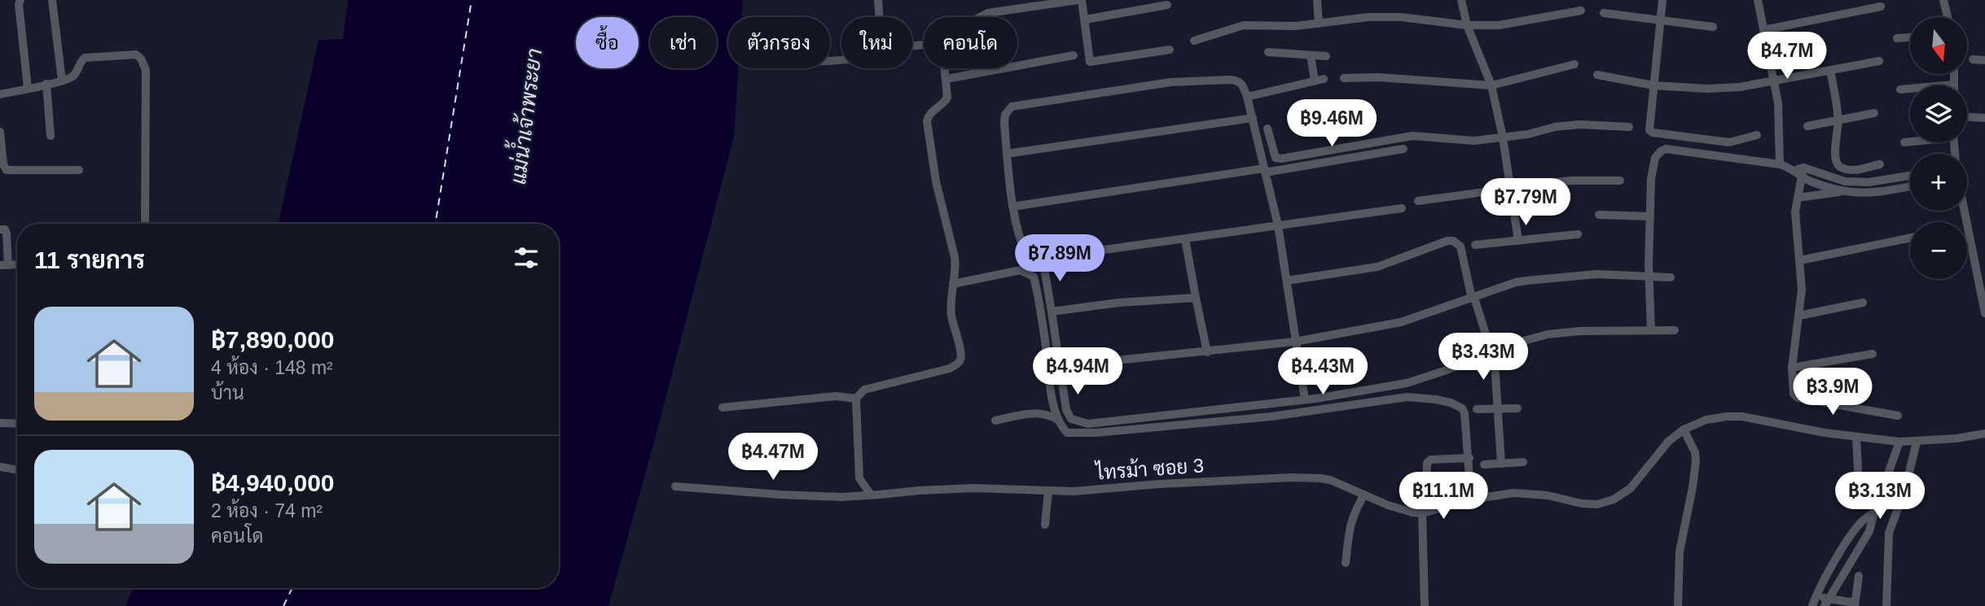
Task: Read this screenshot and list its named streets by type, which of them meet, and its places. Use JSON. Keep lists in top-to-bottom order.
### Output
{
  "streets": {
    "street": ["ไทรม้า ซอย 3"]
  },
  "water": ["แม่น้ำเจ้าพระยา"],
  "north": "bottom",
  "page": {
    "map_buttons": ["+", "−"],
    "chip": [
      "ซื้อ",
      "เช่า",
      "ตัวกรอง",
      "ใหม่",
      "คอนโด"
    ],
    "price": [
      "฿4.7M",
      "฿9.46M",
      "฿7.79M",
      "฿7.89M",
      "฿3.43M",
      "฿4.94M",
      "฿4.43M",
      "฿3.9M",
      "฿4.47M",
      "฿11.1M",
      "฿3.13M"
    ],
    "heading": "11 รายการ",
    "list": [
      {
        "name": "฿7,890,000",
        "note": "4 ห้อง · 148 m² · บ้าน"
      },
      {
        "name": "฿4,940,000",
        "note": "2 ห้อง · 74 m² · คอนโด"
      }
    ]
  }
}
